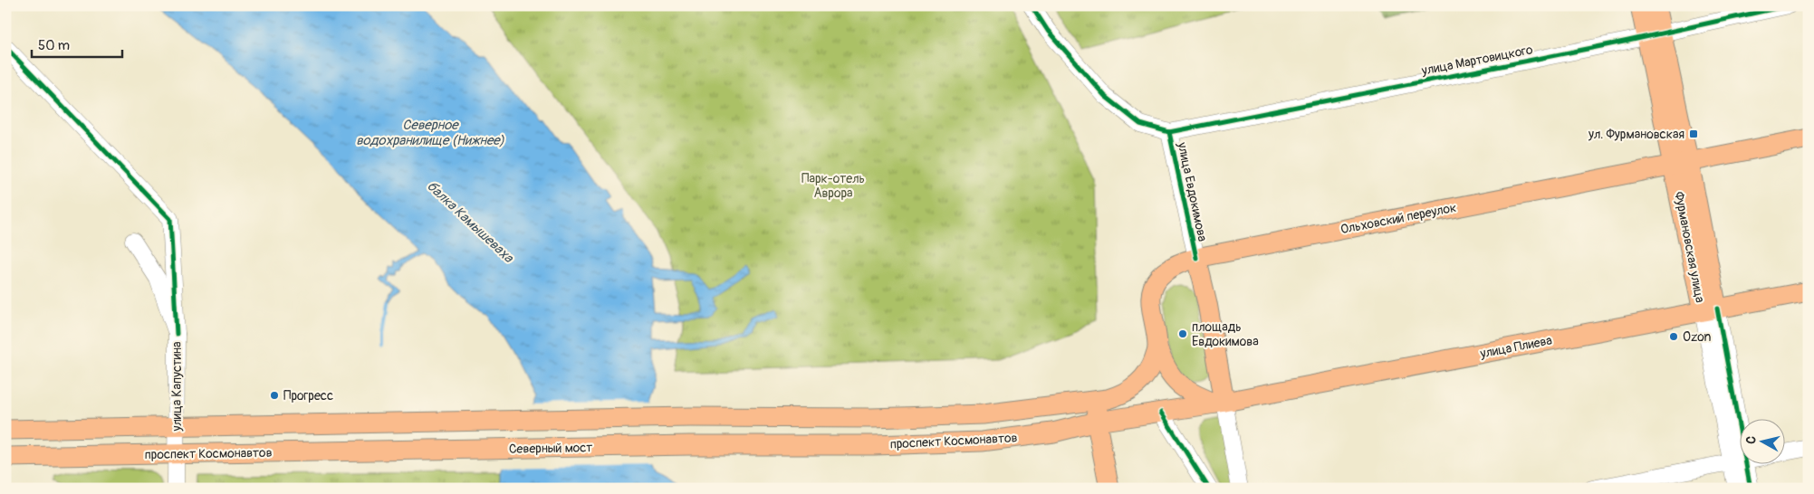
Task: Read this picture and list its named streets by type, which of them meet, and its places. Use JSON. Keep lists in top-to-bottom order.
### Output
{
  "streets": {
    "main road": [
      "улица Евдокимова",
      "Ольховский переулок",
      "Фурмановская улица",
      "улица Плиева",
      "проспект Космонавтов",
      "Северный мост"
    ],
    "street": ["улица Мартовицкого", "улица Капустина"]
  },
  "crossings": [
    ["улица Мартовицкого", "улица Евдокимова"],
    ["улица Мартовицкого", "Фурмановская улица"],
    ["улица Евдокимова", "Ольховский переулок"],
    ["улица Евдокимова", "улица Плиева"],
    ["улица Евдокимова", "проспект Космонавтов"],
    ["Ольховский переулок", "Фурмановская улица"],
    ["Ольховский переулок", "проспект Космонавтов"],
    ["Фурмановская улица", "улица Плиева"],
    ["улица Плиева", "проспект Космонавтов"],
    ["улица Капустина", "проспект Космонавтов"],
    ["проспект Космонавтов", "Северный мост"]
  ],
  "water": ["Северное водохранилище (Нижнее)", "балка Камышеваха"],
  "parks": ["Парк-отель Аврора"],
  "places": {
    "transit": ["ул. Фурмановская"],
    "other": ["площадь Евдокимова", "Ozon", "Прогресс"]
  },
  "scale_bar": "50 m",
  "north": "left"
}
